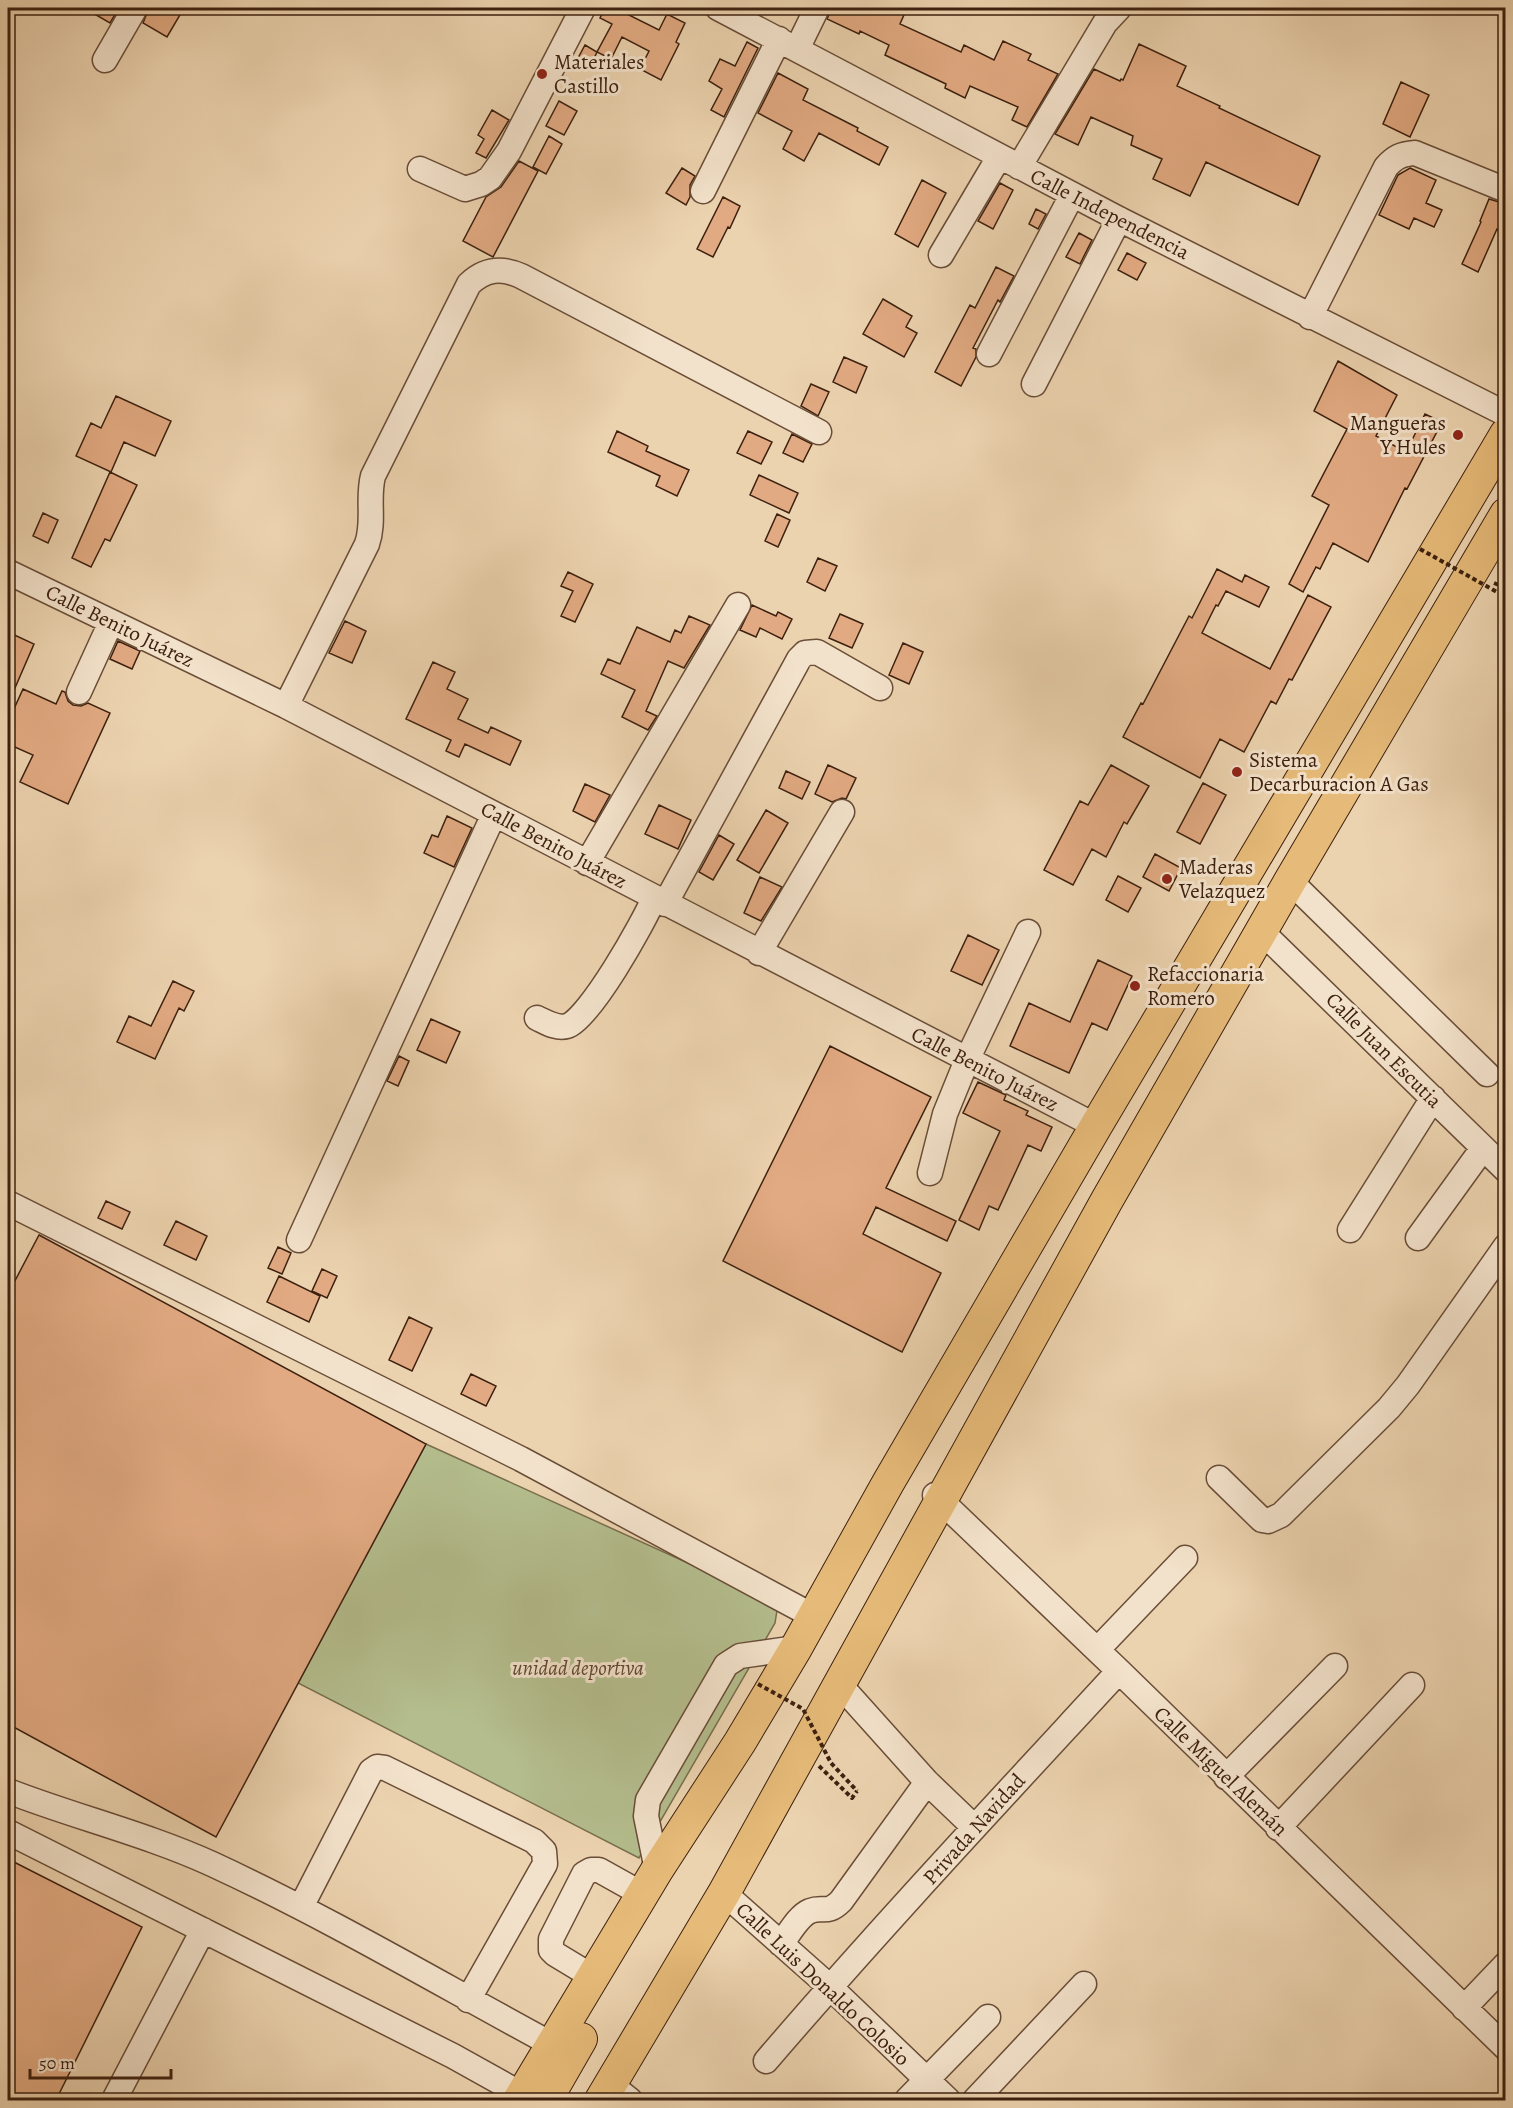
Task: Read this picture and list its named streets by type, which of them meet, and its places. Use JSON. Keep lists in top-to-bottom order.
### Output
{
  "streets": {
    "street": [
      "Calle Independencia",
      "Calle Benito Juárez",
      "Calle Juan Escutia",
      "Calle Miguel Alemán",
      "Privada Navidad",
      "Calle Luis Donaldo Colosio"
    ]
  },
  "crossings": [
    ["Calle Miguel Alemán", "Privada Navidad"],
    ["Privada Navidad", "Calle Luis Donaldo Colosio"]
  ],
  "parks": ["unidad deportiva"],
  "places": [
    "Materiales Castillo",
    "Mangueras Y Hules",
    "Sistema Decarburacion A Gas",
    "Maderas Velazquez",
    "Refaccionaria Romero"
  ],
  "scale_bar": "50 m"
}
